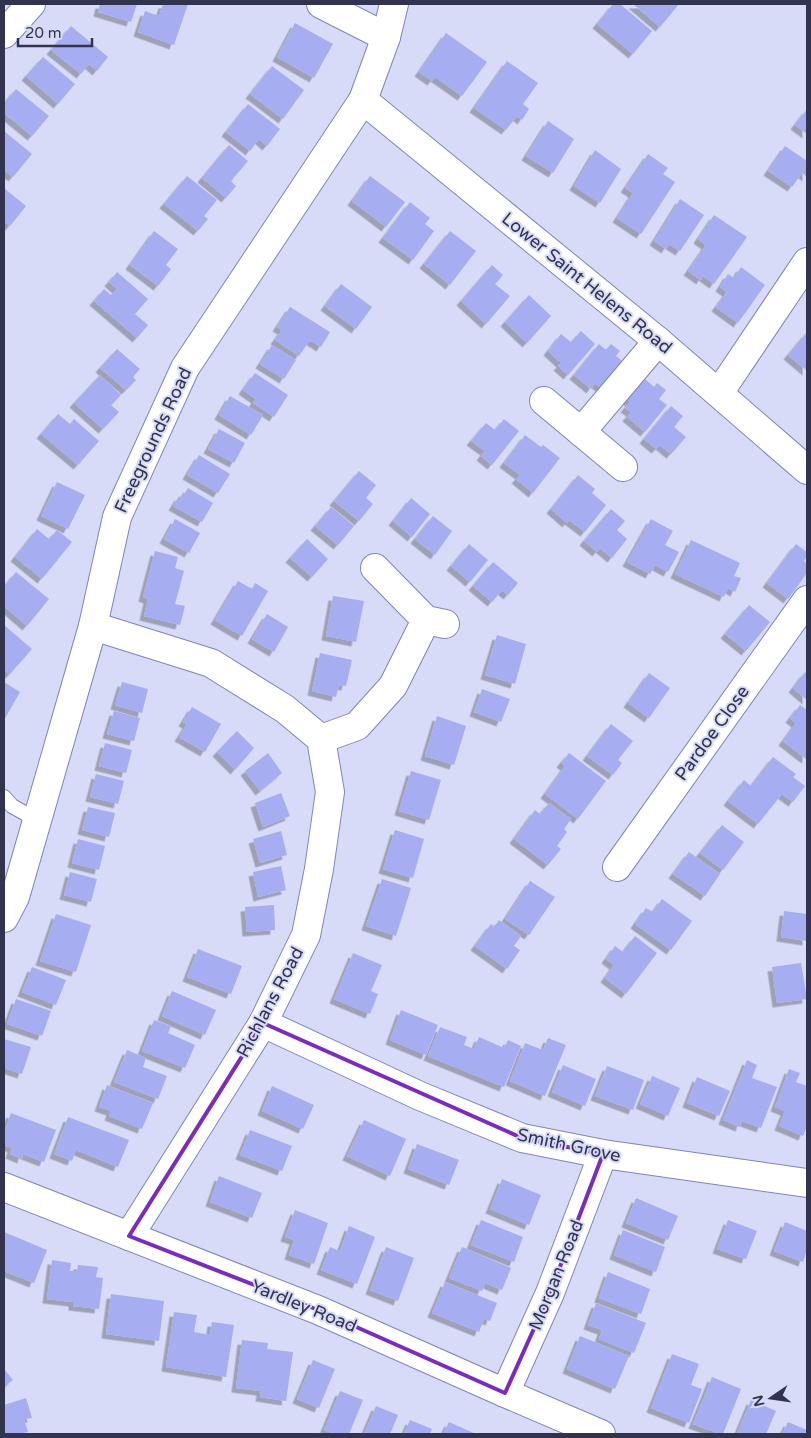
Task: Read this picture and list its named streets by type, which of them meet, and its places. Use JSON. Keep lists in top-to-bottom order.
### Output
{
  "streets": {
    "street": [
      "Lower Saint Helens Road",
      "Freegrounds Road",
      "Pardoe Close",
      "Richlans Road",
      "Smith Grove",
      "Morgan Road",
      "Yardley Road"
    ]
  },
  "crossings": [
    ["Lower Saint Helens Road", "Freegrounds Road"],
    ["Richlans Road", "Smith Grove"],
    ["Richlans Road", "Yardley Road"],
    ["Smith Grove", "Morgan Road"],
    ["Morgan Road", "Yardley Road"]
  ],
  "scale_bar": "20 m",
  "north": "left"
}
